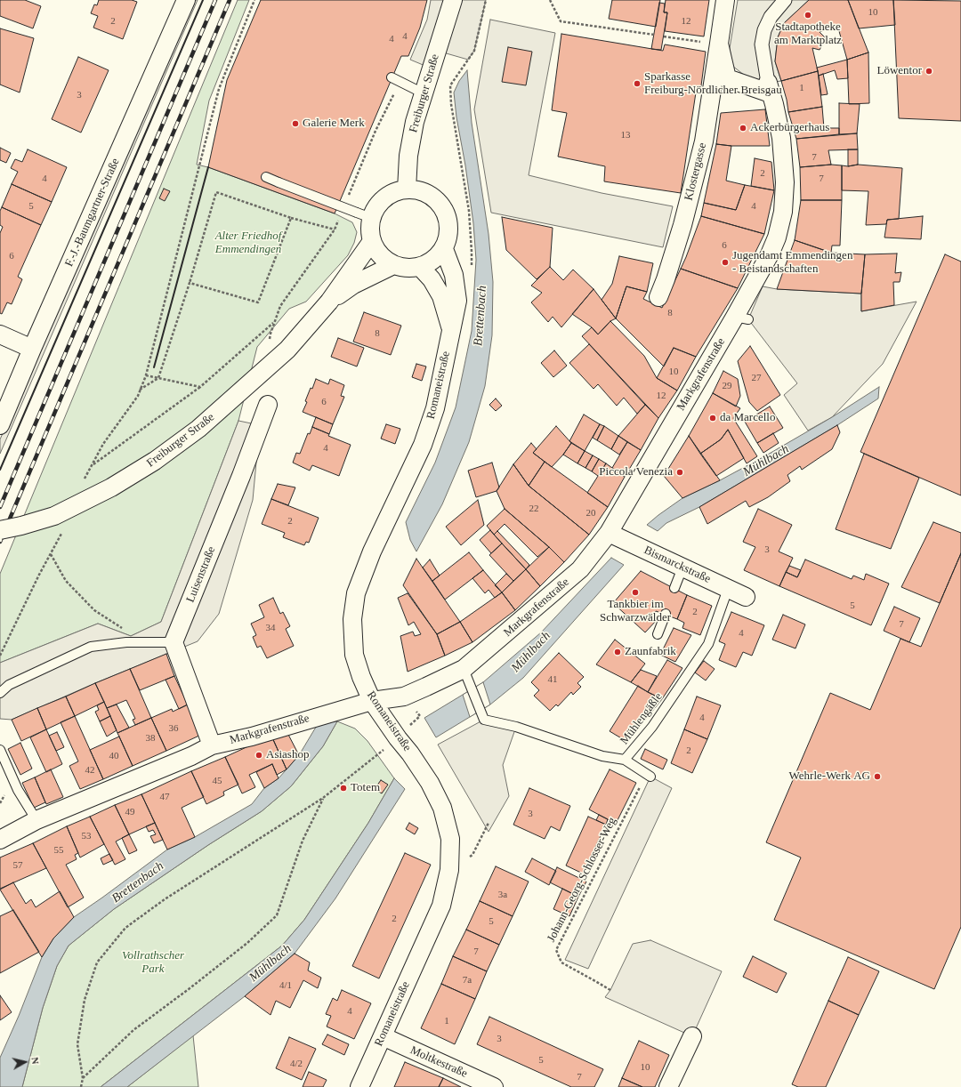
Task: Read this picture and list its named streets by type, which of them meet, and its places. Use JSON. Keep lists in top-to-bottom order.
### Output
{
  "streets": {
    "street": [
      "Freiburger Straße",
      "Klostergasse",
      "F.-J.-Baumgartner-Straße",
      "Markgrafenstraße",
      "Romaneistraße",
      "Bismarckstraße",
      "Luisenstraße",
      "Moltkestraße"
    ],
    "lane": ["Mühlengäßle"],
    "path": ["Johann-Georg-Schlosser-Weg"]
  },
  "crossings": [
    ["Freiburger Straße", "Romaneistraße"],
    ["Markgrafenstraße", "Romaneistraße"],
    ["Markgrafenstraße", "Bismarckstraße"],
    ["Markgrafenstraße", "Mühlengäßle"],
    ["Romaneistraße", "Moltkestraße"],
    ["Bismarckstraße", "Mühlengäßle"]
  ],
  "water": ["Brettenbach", "Mühlbach"],
  "parks": ["Alter Friedhof Emmendingen", "Vollrathscher Park"],
  "places": [
    "Stadtapotheke am Marktplatz",
    "Löwentor",
    "Sparkasse Freiburg-Nördlicher Breisgau",
    "Galerie Merk",
    "Ackerbürgerhaus",
    "Jugendamt Emmendingen - Beistandschaften",
    "da Marcello",
    "Piccola Venezia",
    "Tankbier im Schwarzwälder",
    "Zaunfabrik",
    "Asiashop",
    "Wehrle-Werk AG",
    "Totem"
  ],
  "house_numbers": [
    "10",
    "2",
    "12",
    "4",
    "4",
    "1",
    "3",
    "13",
    "7",
    "2",
    "4",
    "7",
    "5",
    "4",
    "6",
    "6",
    "8",
    "8",
    "10",
    "27",
    "29",
    "12",
    "6",
    "4",
    "22",
    "20",
    "2",
    "3",
    "5",
    "2",
    "7",
    "34",
    "4",
    "41",
    "4",
    "36",
    "38",
    "2",
    "40",
    "42",
    "45",
    "47",
    "49",
    "3",
    "53",
    "55",
    "57",
    "3a",
    "2",
    "5",
    "7",
    "7a",
    "4/1",
    "4",
    "1",
    "3",
    "5",
    "4/2",
    "10",
    "7"
  ],
  "north": "right"
}
